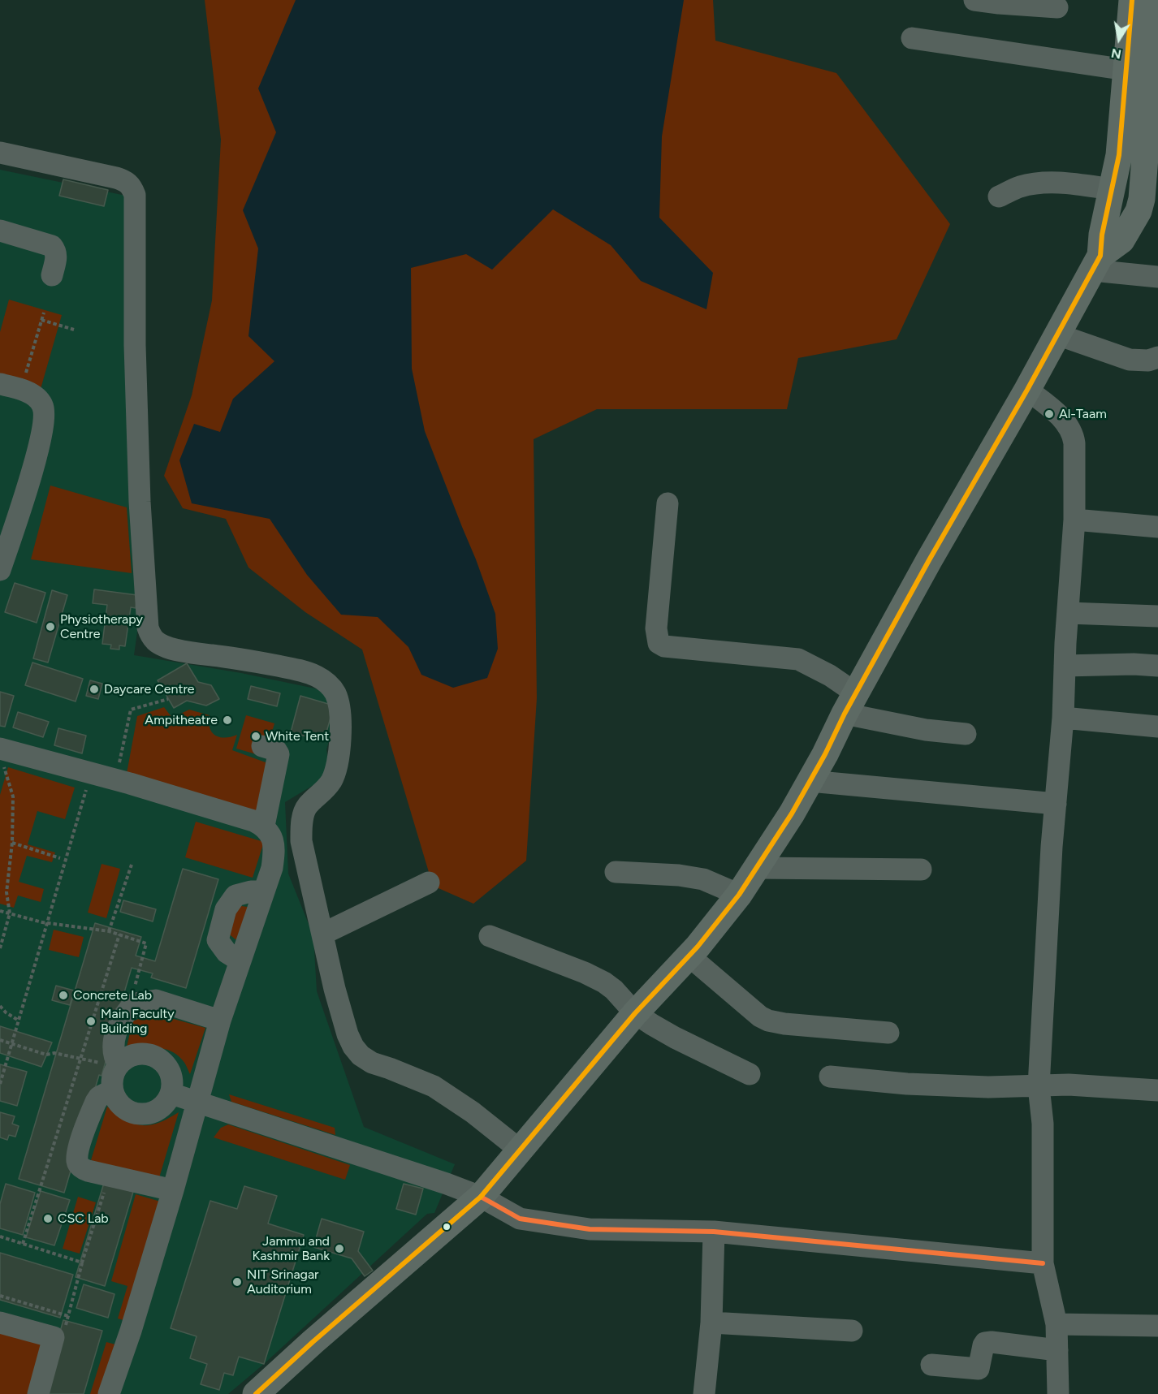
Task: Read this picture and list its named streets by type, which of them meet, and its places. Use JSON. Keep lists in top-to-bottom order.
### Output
{
  "places": [
    "Al-Taam",
    "Physiotherapy Centre",
    "Daycare Centre",
    "Ampitheatre",
    "White Tent",
    "Concrete Lab",
    "Main Faculty Building",
    "CSC Lab",
    "Jammu and Kashmir Bank",
    "NIT Srinagar Auditorium"
  ],
  "north": "bottom"
}
